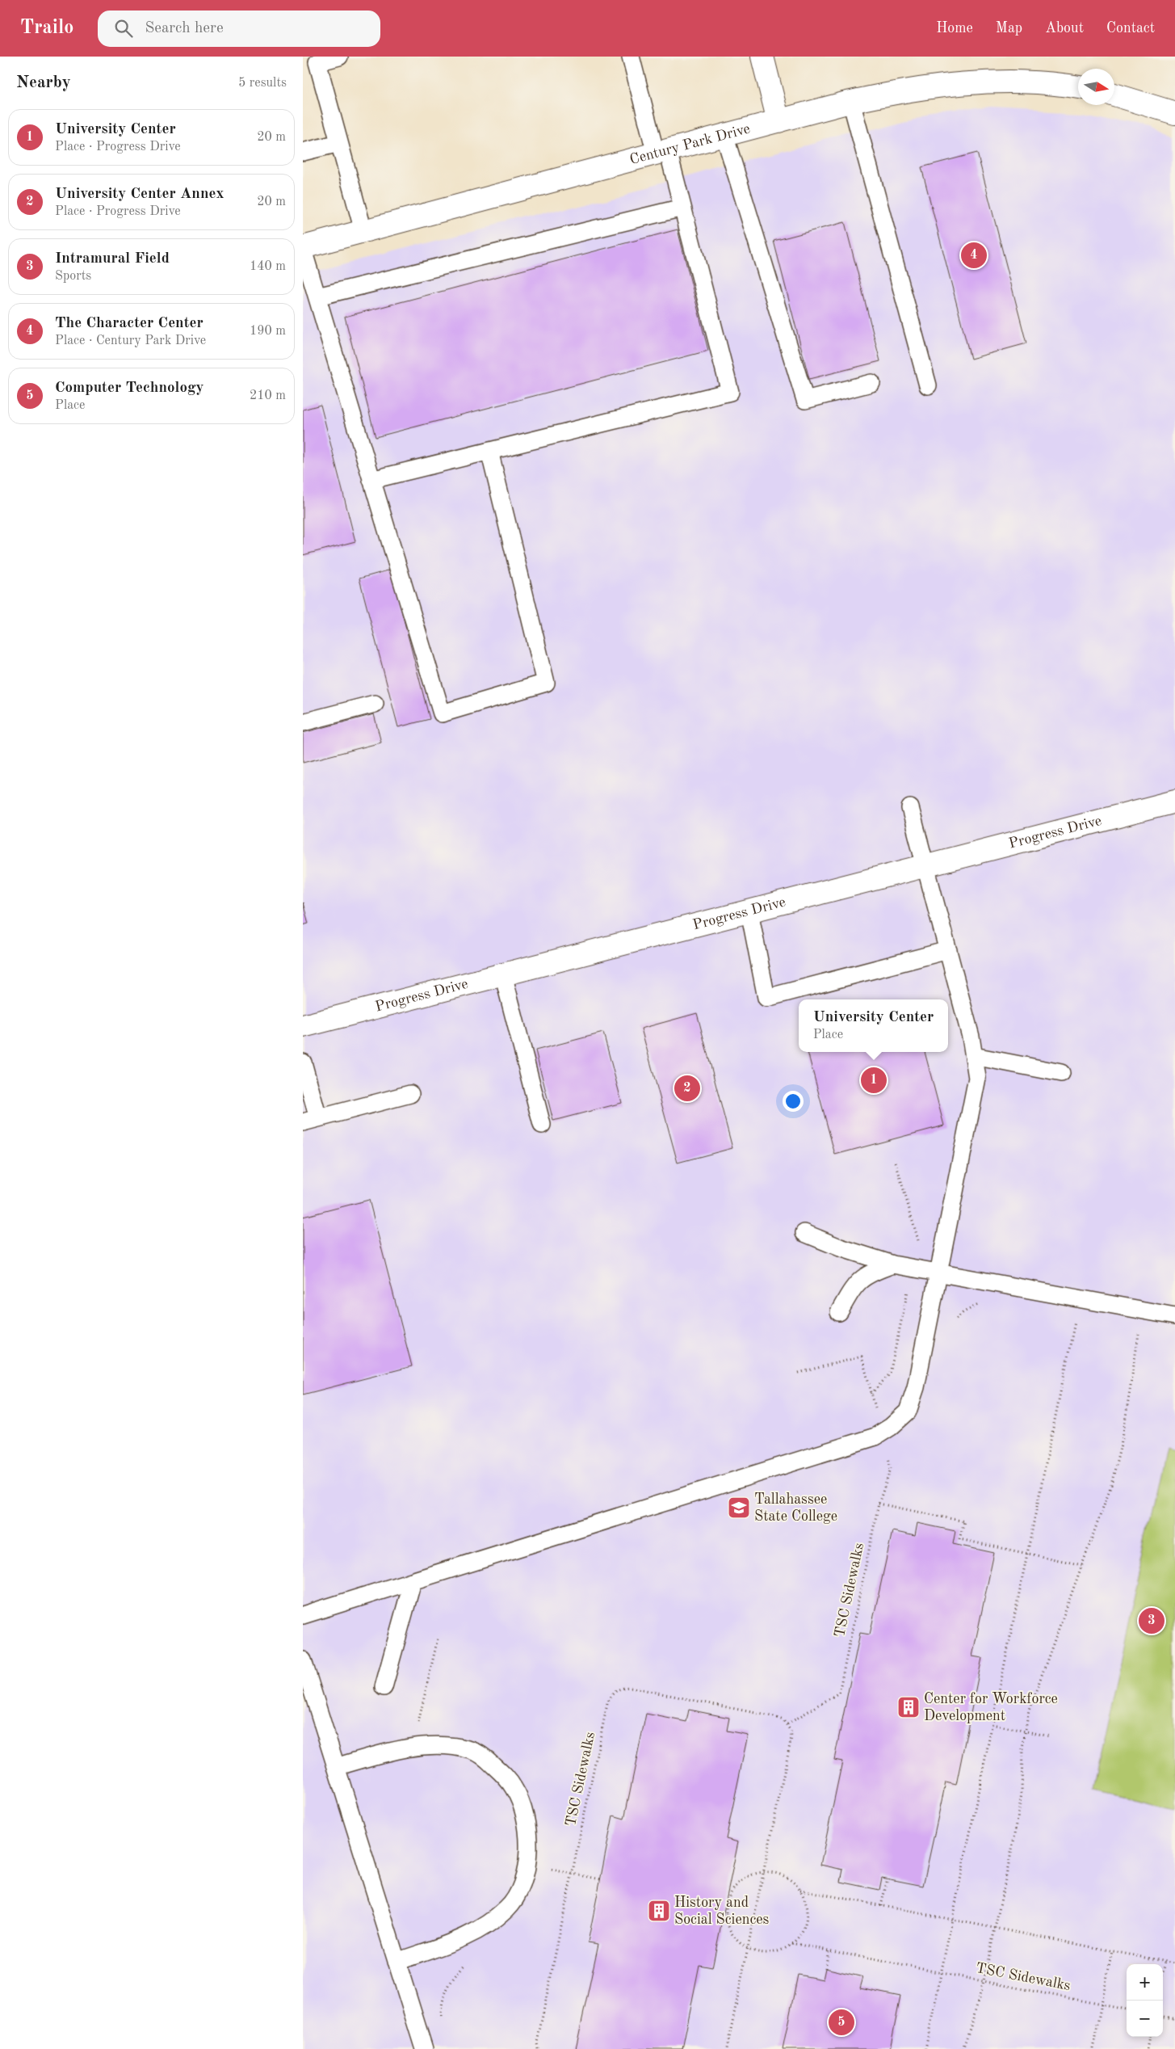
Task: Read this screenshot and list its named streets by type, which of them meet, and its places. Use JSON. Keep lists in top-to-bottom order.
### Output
{
  "streets": {
    "street": ["Century Park Drive", "Progress Drive"],
    "path": ["TSC Sidewalks"]
  },
  "places": {
    "school or university": ["Tallahassee State College"],
    "building": ["Center for Workforce Development", "History and Social Sciences"]
  },
  "north": "right",
  "page": {
    "header": "Trailo",
    "search": "Search here",
    "nav": [
      "Home",
      "Map",
      "About",
      "Contact"
    ],
    "heading": ["Nearby", "5 results"],
    "list": [
      {
        "mark": "1",
        "name": "University Center",
        "note": "Place · Progress Drive",
        "value": "20 m"
      },
      {
        "mark": "2",
        "name": "University Center Annex",
        "note": "Place · Progress Drive",
        "value": "20 m"
      },
      {
        "mark": "3",
        "name": "Intramural Field",
        "note": "Sports",
        "value": "140 m"
      },
      {
        "mark": "4",
        "name": "The Character Center",
        "note": "Place · Century Park Drive",
        "value": "190 m"
      },
      {
        "mark": "5",
        "name": "Computer Technology",
        "note": "Place",
        "value": "210 m"
      }
    ],
    "pins": [
      "4",
      "1",
      "2",
      "3",
      "5"
    ],
    "popup": ["University Center", "Place"],
    "map_buttons": ["+", "−"]
  }
}
